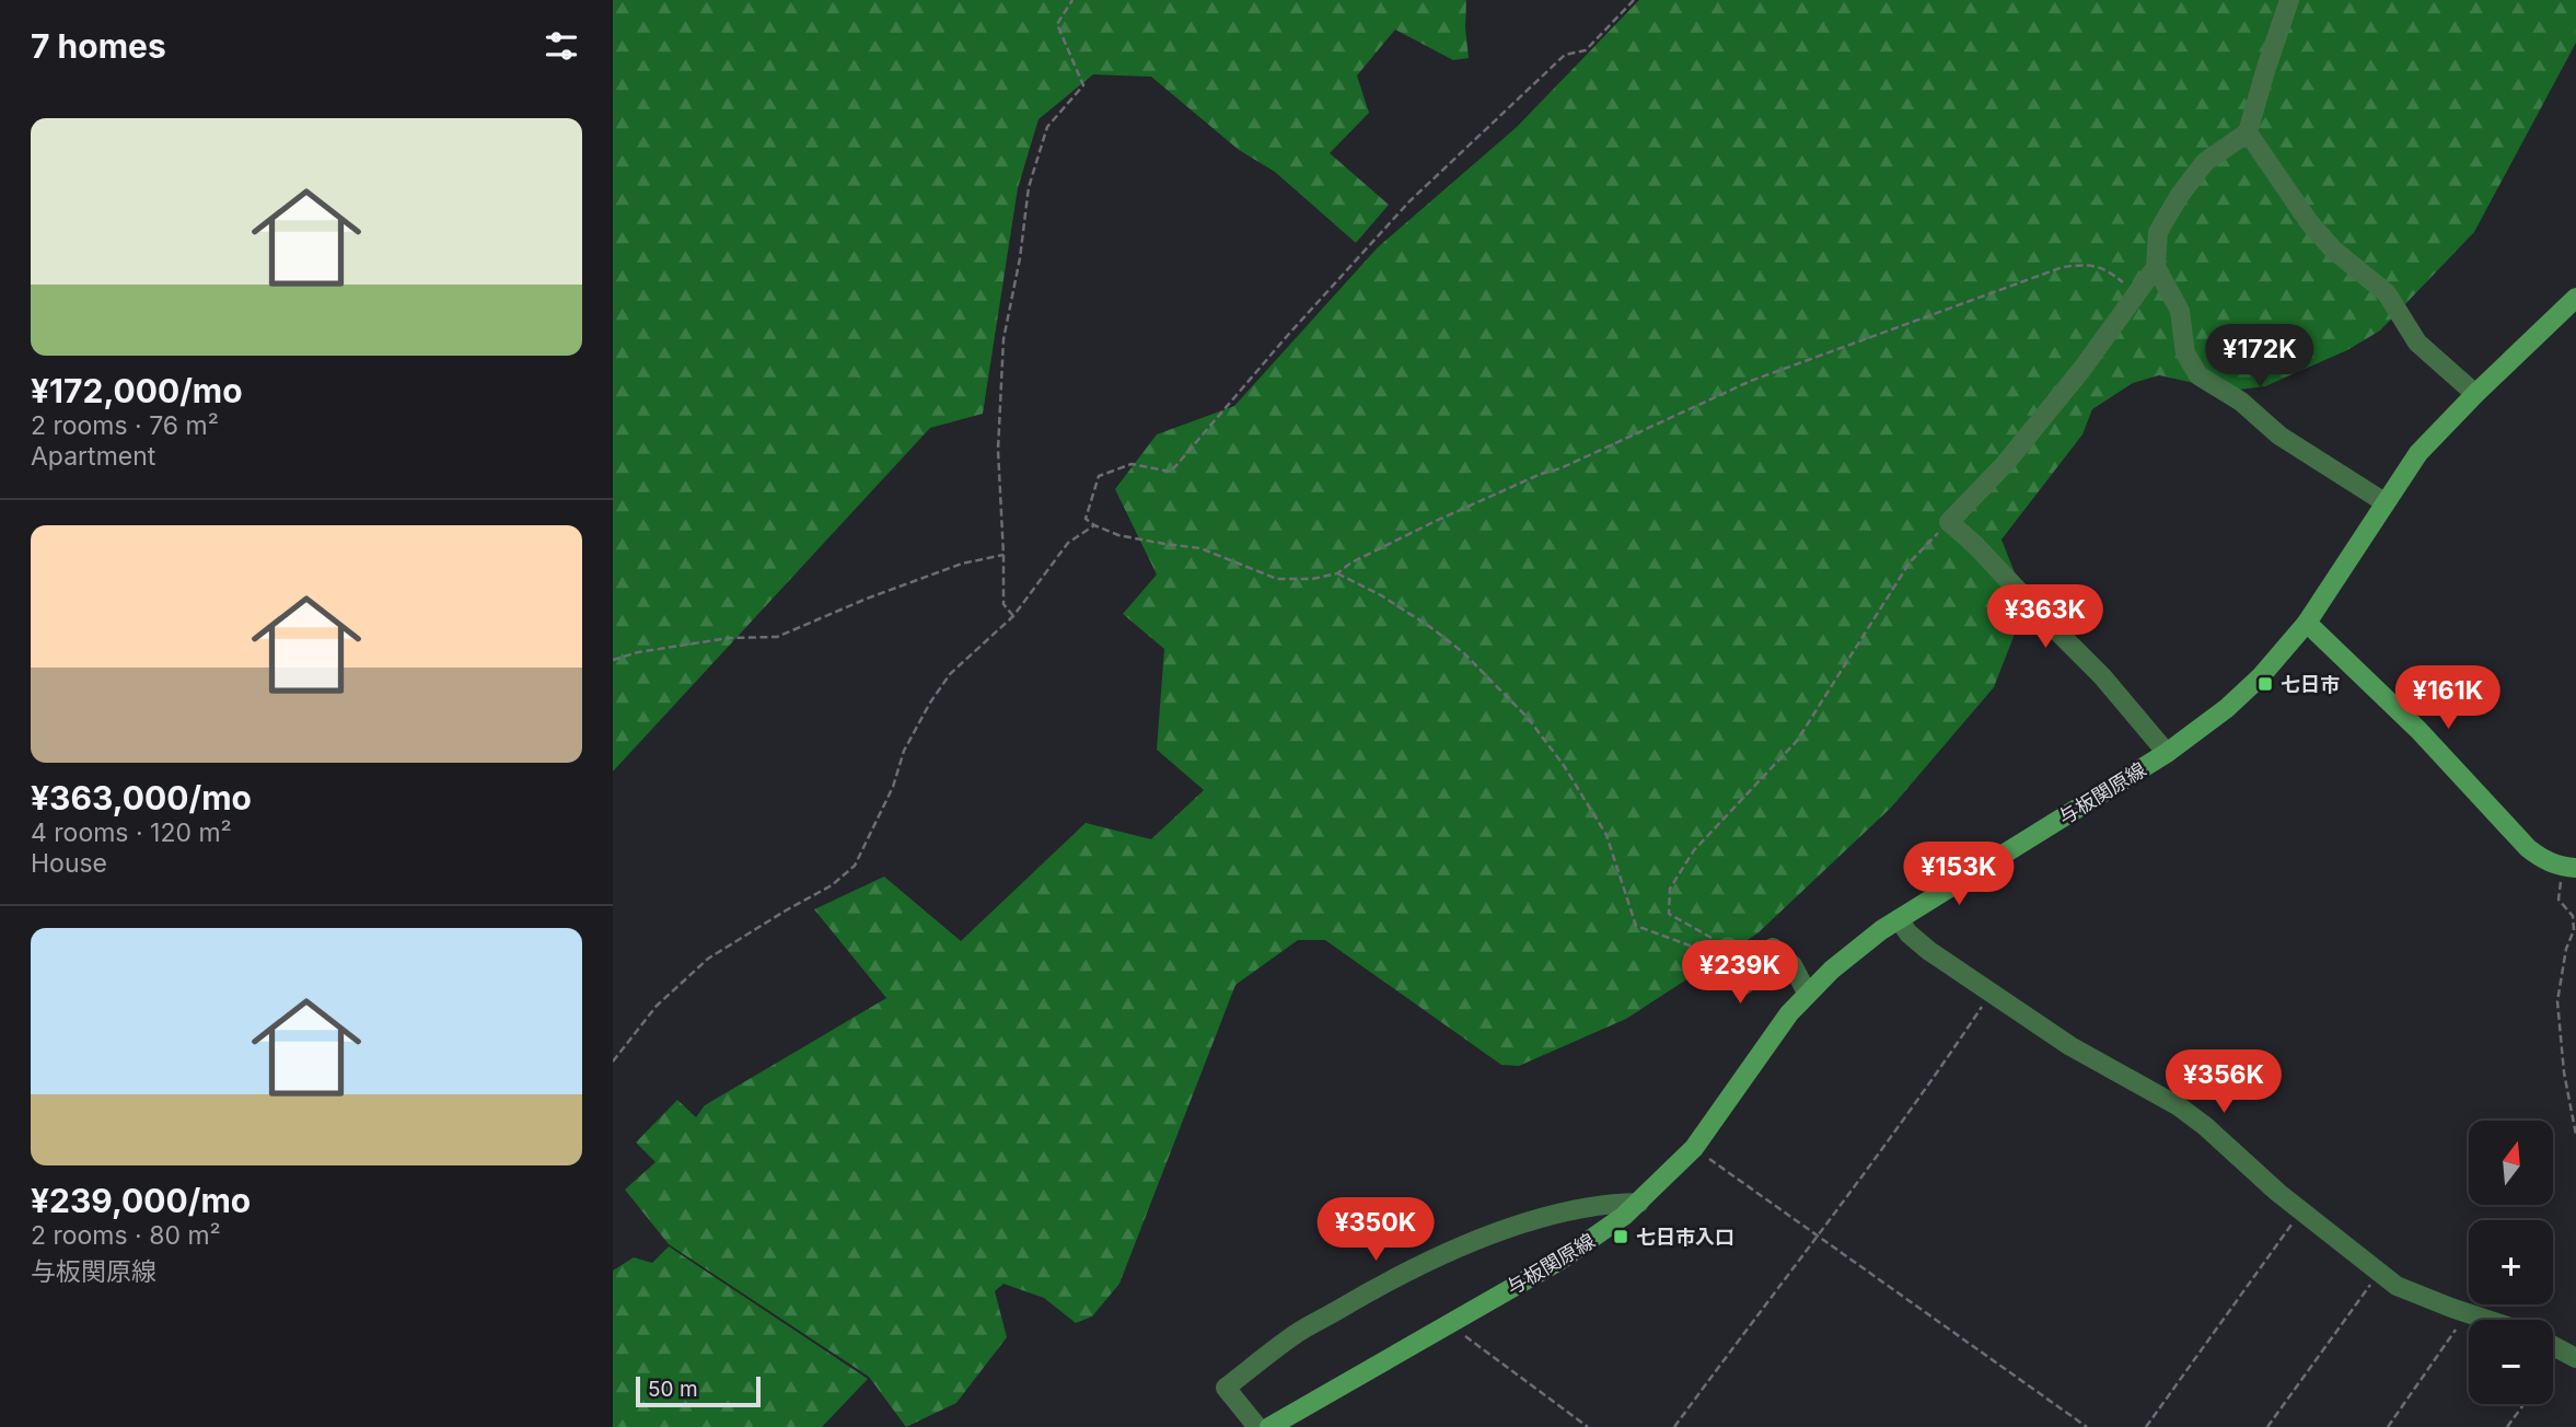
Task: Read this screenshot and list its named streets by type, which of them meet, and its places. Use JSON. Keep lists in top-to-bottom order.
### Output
{
  "streets": {
    "main road": ["与板関原線"]
  },
  "places": {
    "transit": ["七日市", "七日市入口"]
  },
  "scale_bar": "50 m",
  "north": "top",
  "page": {
    "heading": "7 homes",
    "list": [
      {
        "name": "¥172,000/mo",
        "note": "2 rooms · 76 m² · Apartment"
      },
      {
        "name": "¥363,000/mo",
        "note": "4 rooms · 120 m² · House"
      },
      {
        "name": "¥239,000/mo",
        "note": "2 rooms · 80 m² · 与板関原線"
      }
    ],
    "price": [
      "¥172K",
      "¥363K",
      "¥161K",
      "¥153K",
      "¥239K",
      "¥356K",
      "¥350K"
    ],
    "map_buttons": ["+", "−"],
    "scale": "50 m"
  }
}
